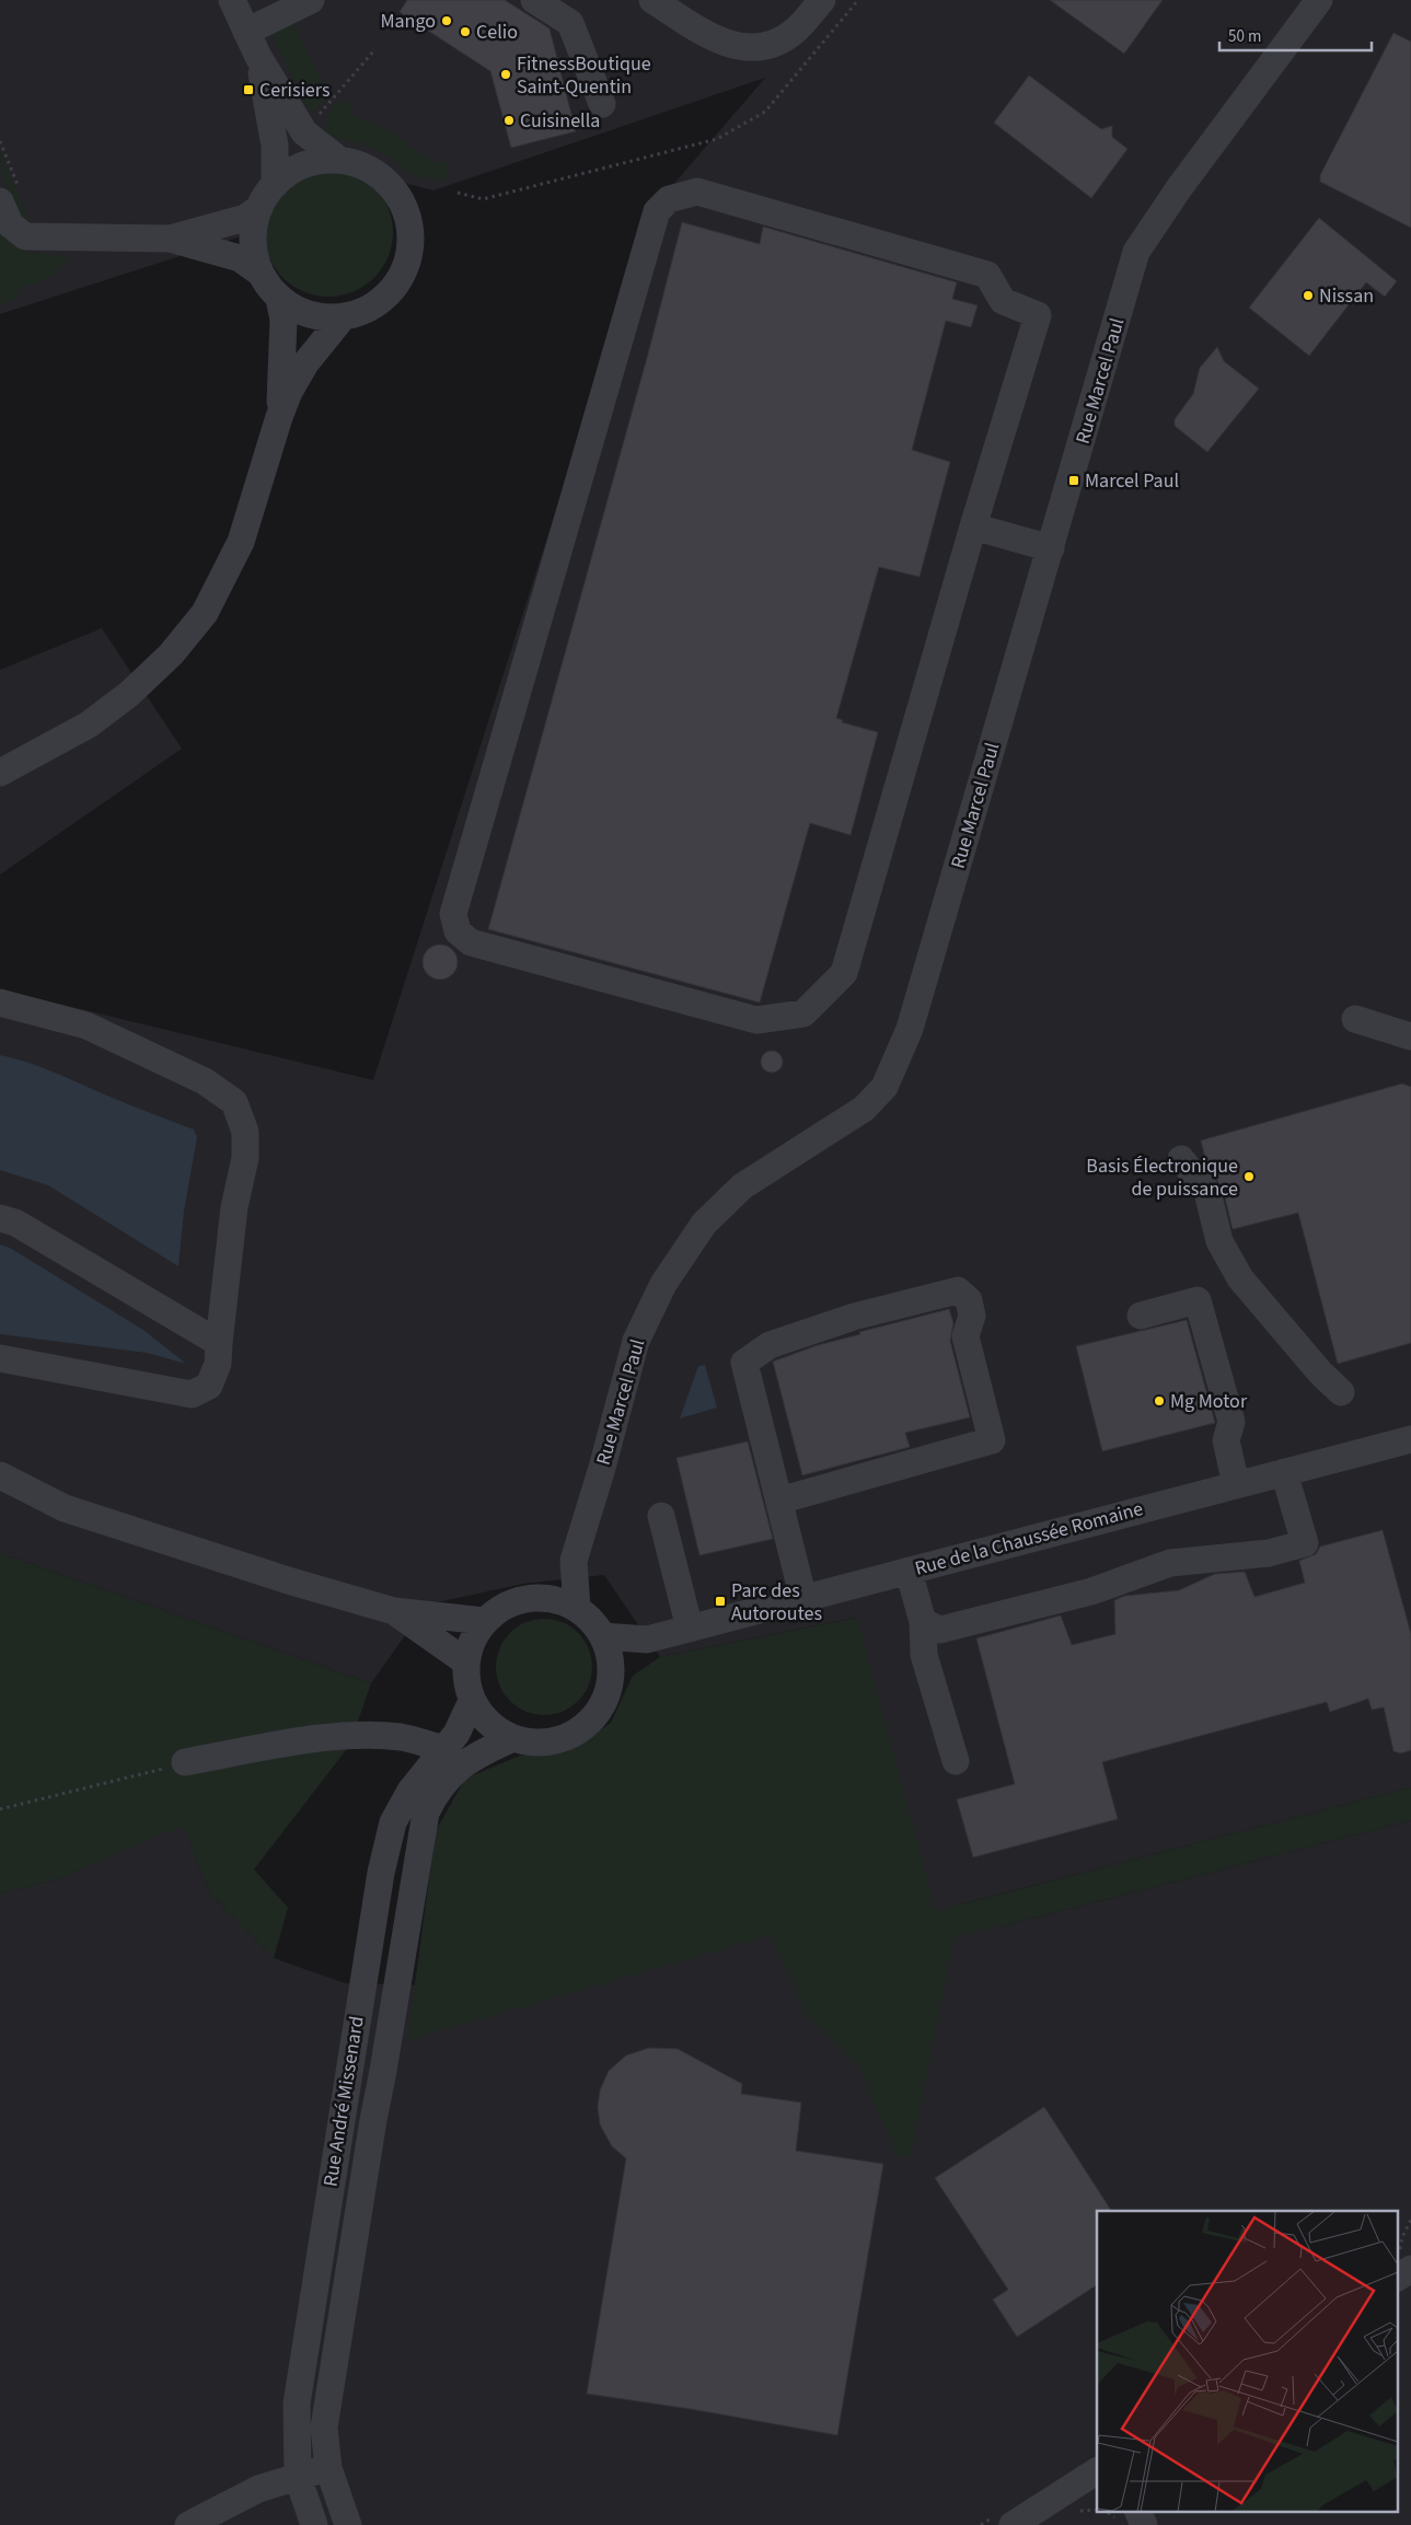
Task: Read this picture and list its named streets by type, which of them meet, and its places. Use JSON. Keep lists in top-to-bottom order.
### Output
{
  "streets": {
    "street": ["Rue Marcel Paul", "Rue de la Chaussée Romaine", "Rue André Missenard"]
  },
  "crossings": [
    ["Rue Marcel Paul", "Rue de la Chaussée Romaine"],
    ["Rue Marcel Paul", "Rue André Missenard"],
    ["Rue de la Chaussée Romaine", "Rue André Missenard"]
  ],
  "places": {
    "other": [
      "Mango",
      "Celio",
      "FitnessBoutique Saint-Quentin",
      "Cuisinella",
      "Nissan",
      "Basis Électronique de puissance",
      "Mg Motor"
    ],
    "transit": ["Cerisiers", "Marcel Paul", "Parc des Autoroutes"]
  },
  "scale_bar": "50 m"
}
